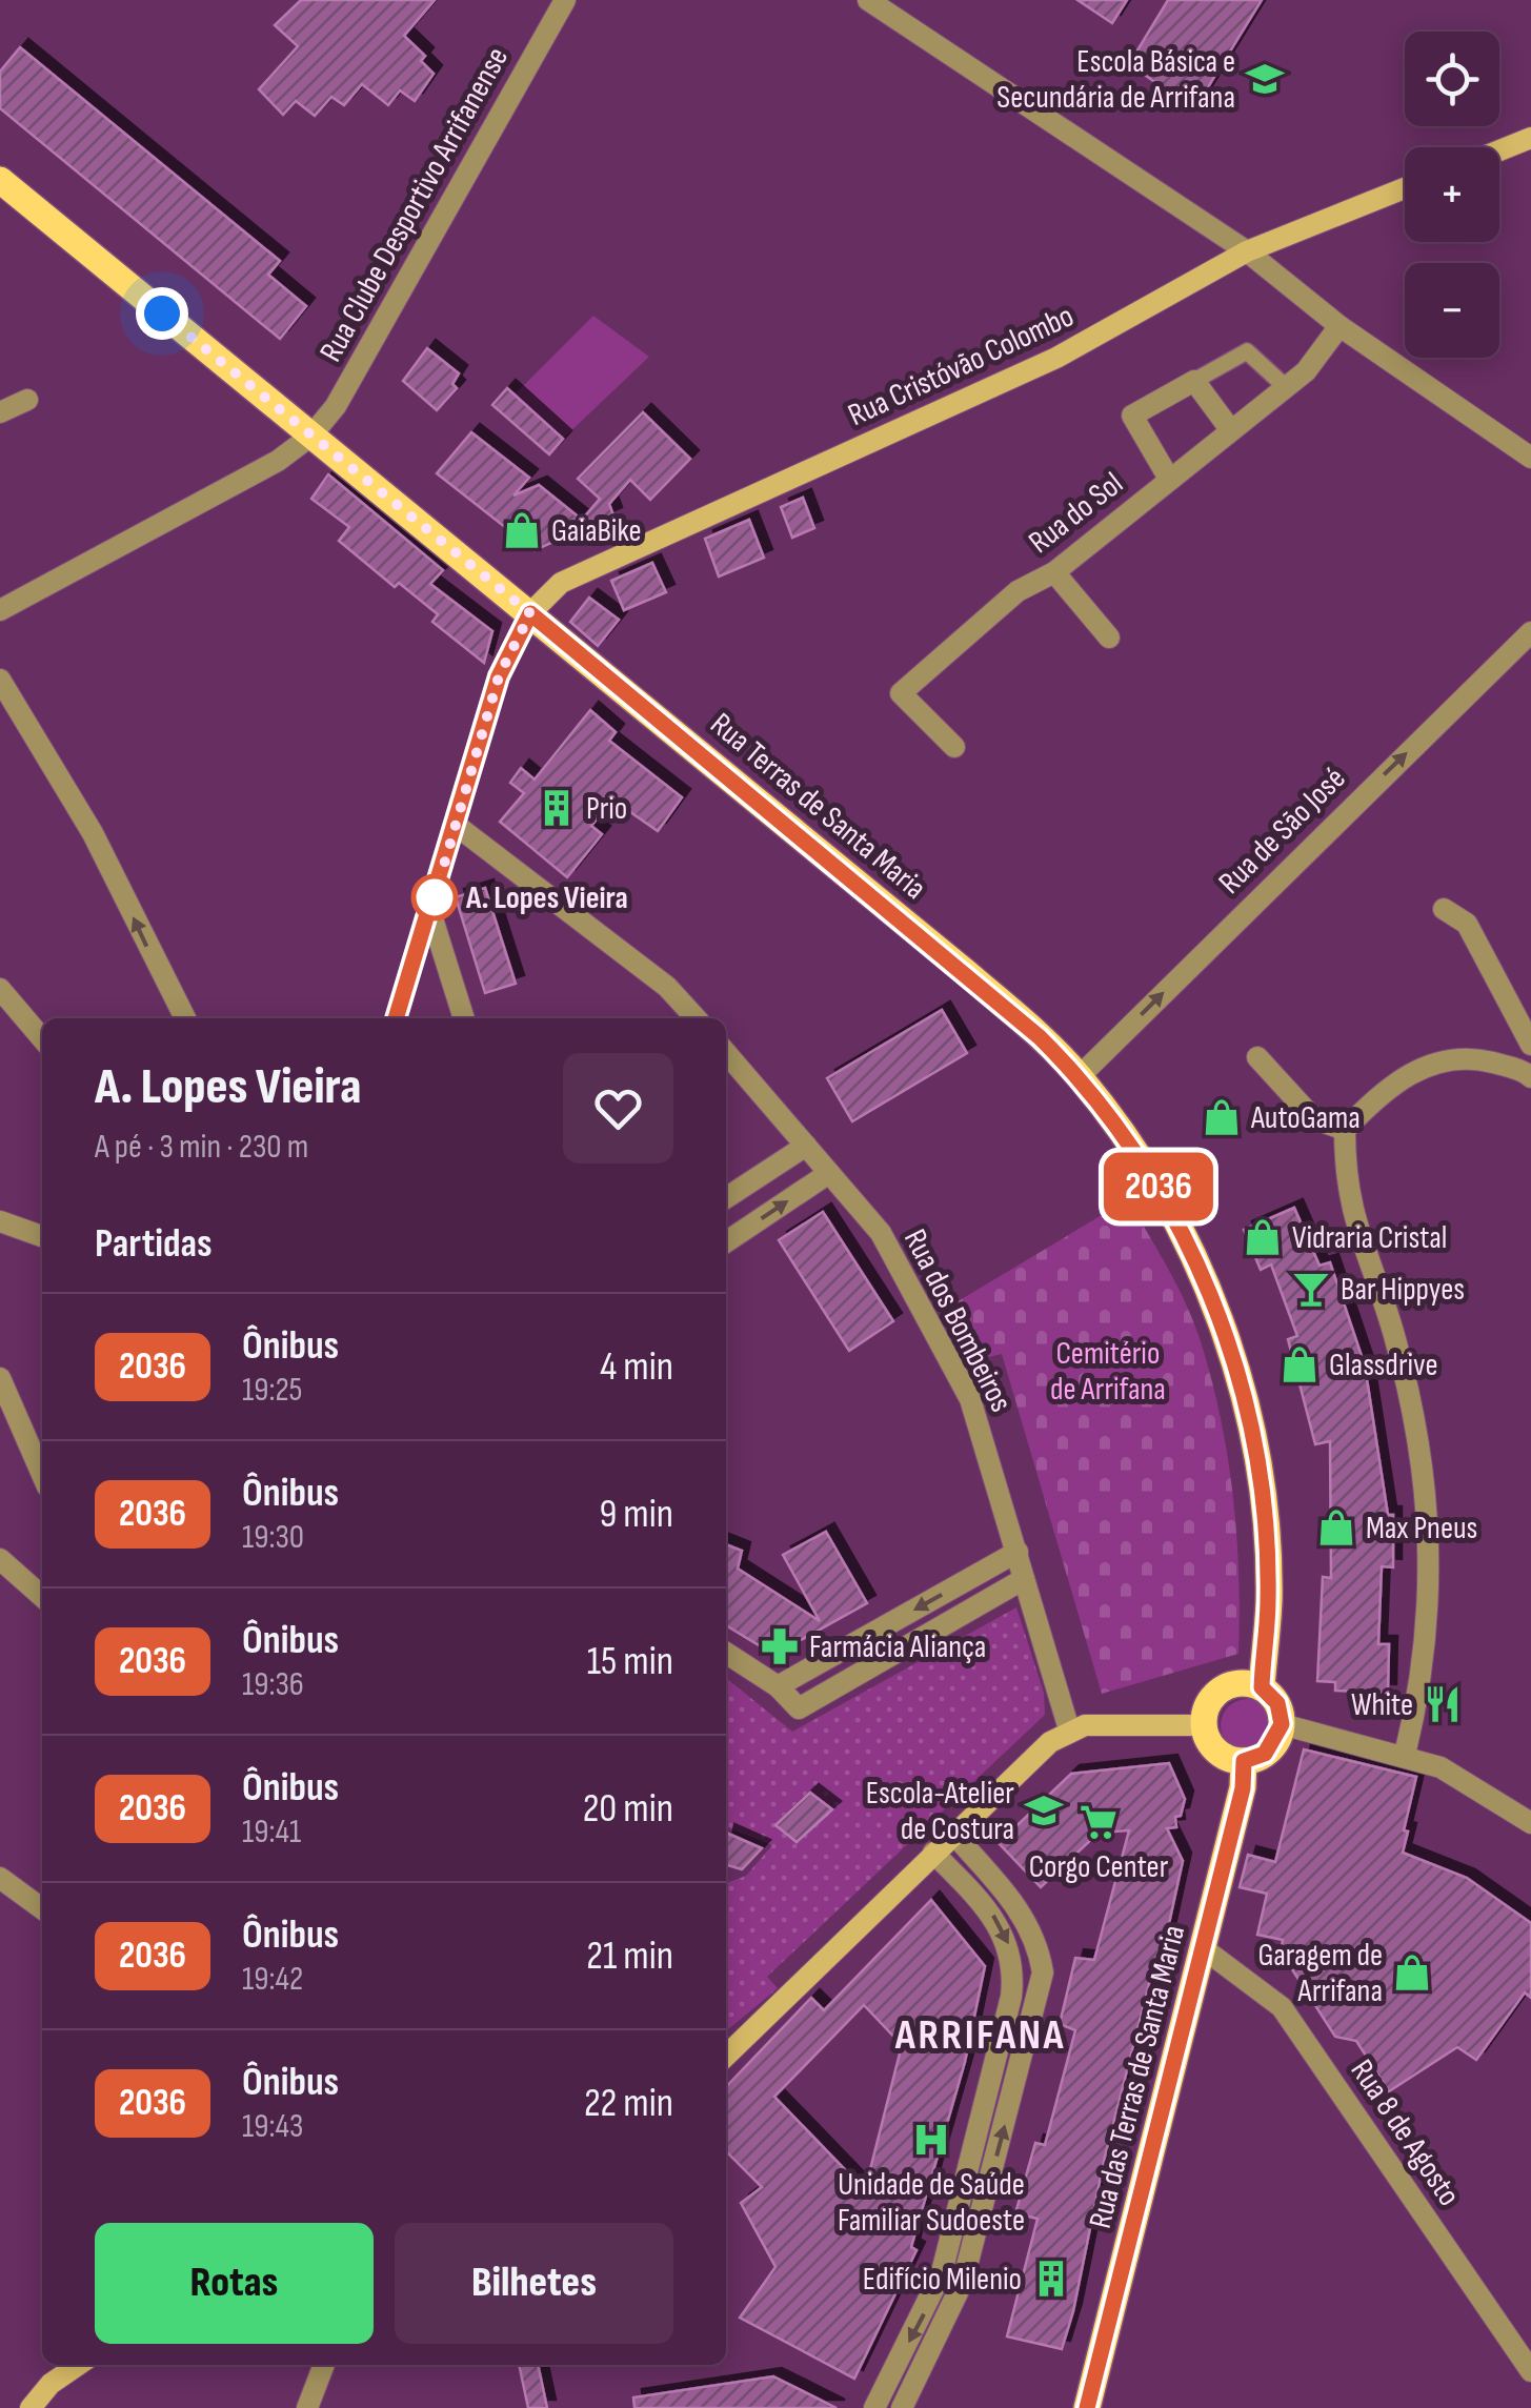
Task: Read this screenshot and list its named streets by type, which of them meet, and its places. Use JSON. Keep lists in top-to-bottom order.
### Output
{
  "streets": {
    "main road": ["Rua Cristóvão Colombo", "Rua Terras de Santa Maria", "Rua das Terras de Santa Maria"],
    "street": [
      "Rua Clube Desportivo Arrifanense",
      "Rua do Sol",
      "Rua de São José",
      "Rua dos Bombeiros",
      "Rua 8 de Agosto"
    ]
  },
  "crossings": [
    ["Rua Clube Desportivo Arrifanense", "Rua Terras de Santa Maria"],
    ["Rua Cristóvão Colombo", "Rua Terras de Santa Maria"],
    ["Rua Terras de Santa Maria", "Rua de São José"],
    ["Rua Terras de Santa Maria", "Rua das Terras de Santa Maria"],
    ["Rua das Terras de Santa Maria", "Rua 8 de Agosto"]
  ],
  "one_way": ["Rua de São José"],
  "districts": ["ARRIFANA"],
  "parks": ["Cemitério de Arrifana"],
  "places": {
    "school or university": ["Escola Básica e Secundária de Arrifana", "Escola-Atelier de Costura"],
    "shop": [
      "GaiaBike",
      "AutoGama",
      "Vidraria Cristal",
      "Glassdrive",
      "Max Pneus",
      "Garagem de Arrifana"
    ],
    "building": ["Prio", "Edifício Milenio"],
    "other": ["A. Lopes Vieira"],
    "bar": ["Bar Hippyes"],
    "pharmacy": ["Farmácia Aliança"],
    "restaurant": ["White"],
    "supermarket": ["Corgo Center"],
    "hospital": ["Unidade de Saúde Familiar Sudoeste"]
  },
  "lines": ["bus line 2036"],
  "page": {
    "on_map": "2036",
    "map_buttons": ["+", "−"],
    "heading": [
      ["A. Lopes Vieira", "A pé · 3 min · 230 m"],
      "Partidas"
    ],
    "list": [
      {
        "mark": "2036",
        "name": "Ônibus",
        "note": "19:25",
        "value": "4 min"
      },
      {
        "mark": "2036",
        "name": "Ônibus",
        "note": "19:30",
        "value": "9 min"
      },
      {
        "mark": "2036",
        "name": "Ônibus",
        "note": "19:36",
        "value": "15 min"
      },
      {
        "mark": "2036",
        "name": "Ônibus",
        "note": "19:41",
        "value": "20 min"
      },
      {
        "mark": "2036",
        "name": "Ônibus",
        "note": "19:42",
        "value": "21 min"
      },
      {
        "mark": "2036",
        "name": "Ônibus",
        "note": "19:43",
        "value": "22 min"
      }
    ],
    "buttons": ["Rotas", "Bilhetes"]
  }
}
